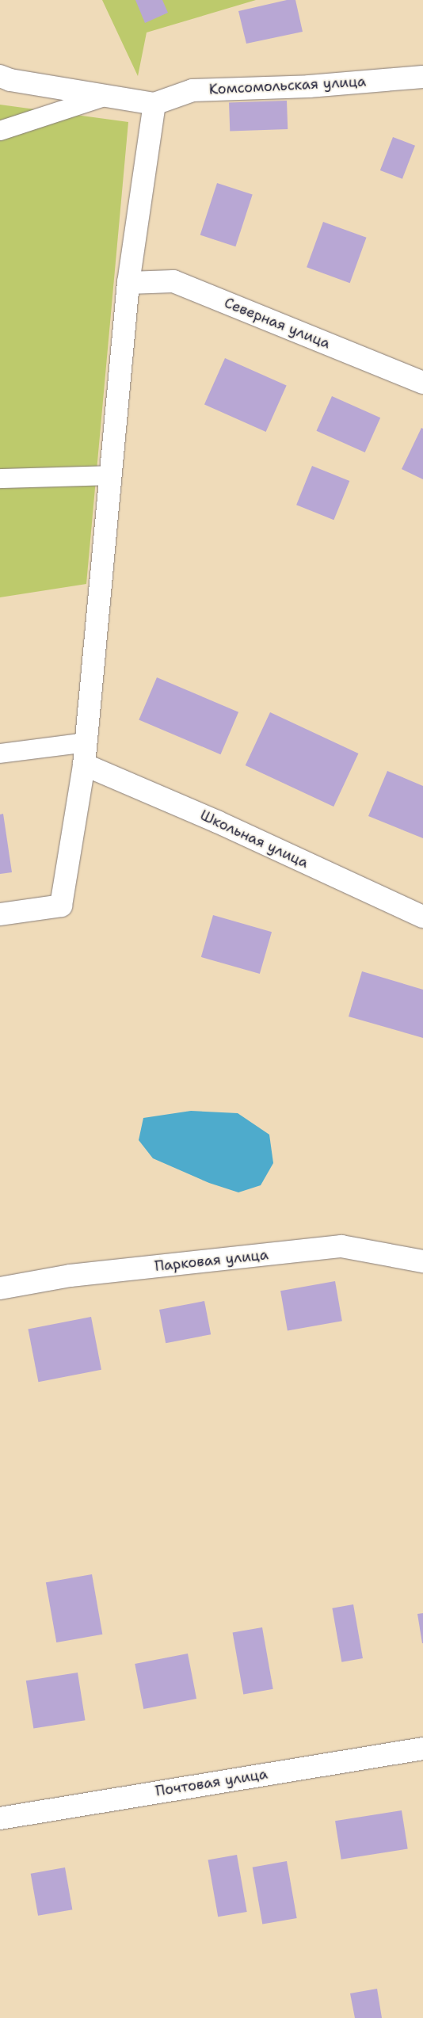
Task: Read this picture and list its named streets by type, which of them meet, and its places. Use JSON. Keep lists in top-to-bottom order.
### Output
{
  "streets": {
    "street": [
      "Комсомольская улица",
      "Северная улица",
      "Школьная улица",
      "Парковая улица",
      "Почтовая улица"
    ]
  }
}
